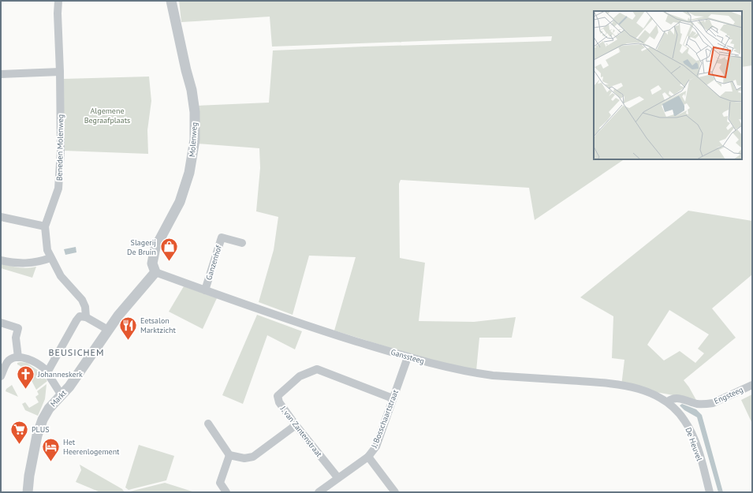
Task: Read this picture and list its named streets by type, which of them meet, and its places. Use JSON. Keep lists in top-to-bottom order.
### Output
{
  "streets": {
    "street": [
      "Molenweg",
      "Beneden Molenweg",
      "Ganzenhof",
      "Ganssteeg",
      "Engsteeg",
      "Markt",
      "J. Bosschaartstraat",
      "J. van Zantenstraat",
      "De Heuvel"
    ]
  },
  "crossings": [
    ["Molenweg", "Ganssteeg"],
    ["Molenweg", "Markt"],
    ["Ganzenhof", "Ganssteeg"],
    ["Ganssteeg", "Engsteeg"],
    ["Ganssteeg", "Markt"],
    ["Ganssteeg", "J. Bosschaartstraat"],
    ["Ganssteeg", "De Heuvel"],
    ["Engsteeg", "De Heuvel"],
    ["J. Bosschaartstraat", "J. van Zantenstraat"]
  ],
  "districts": ["BEUSICHEM"],
  "parks": ["Algemene Begraafplaats"],
  "places": {
    "shop": ["Slagerij De Bruin"],
    "restaurant": ["Eetsalon Marktzicht"],
    "church": ["Johanneskerk"],
    "supermarket": ["PLUS"],
    "hotel": ["Het Heerenlogement"]
  }
}
